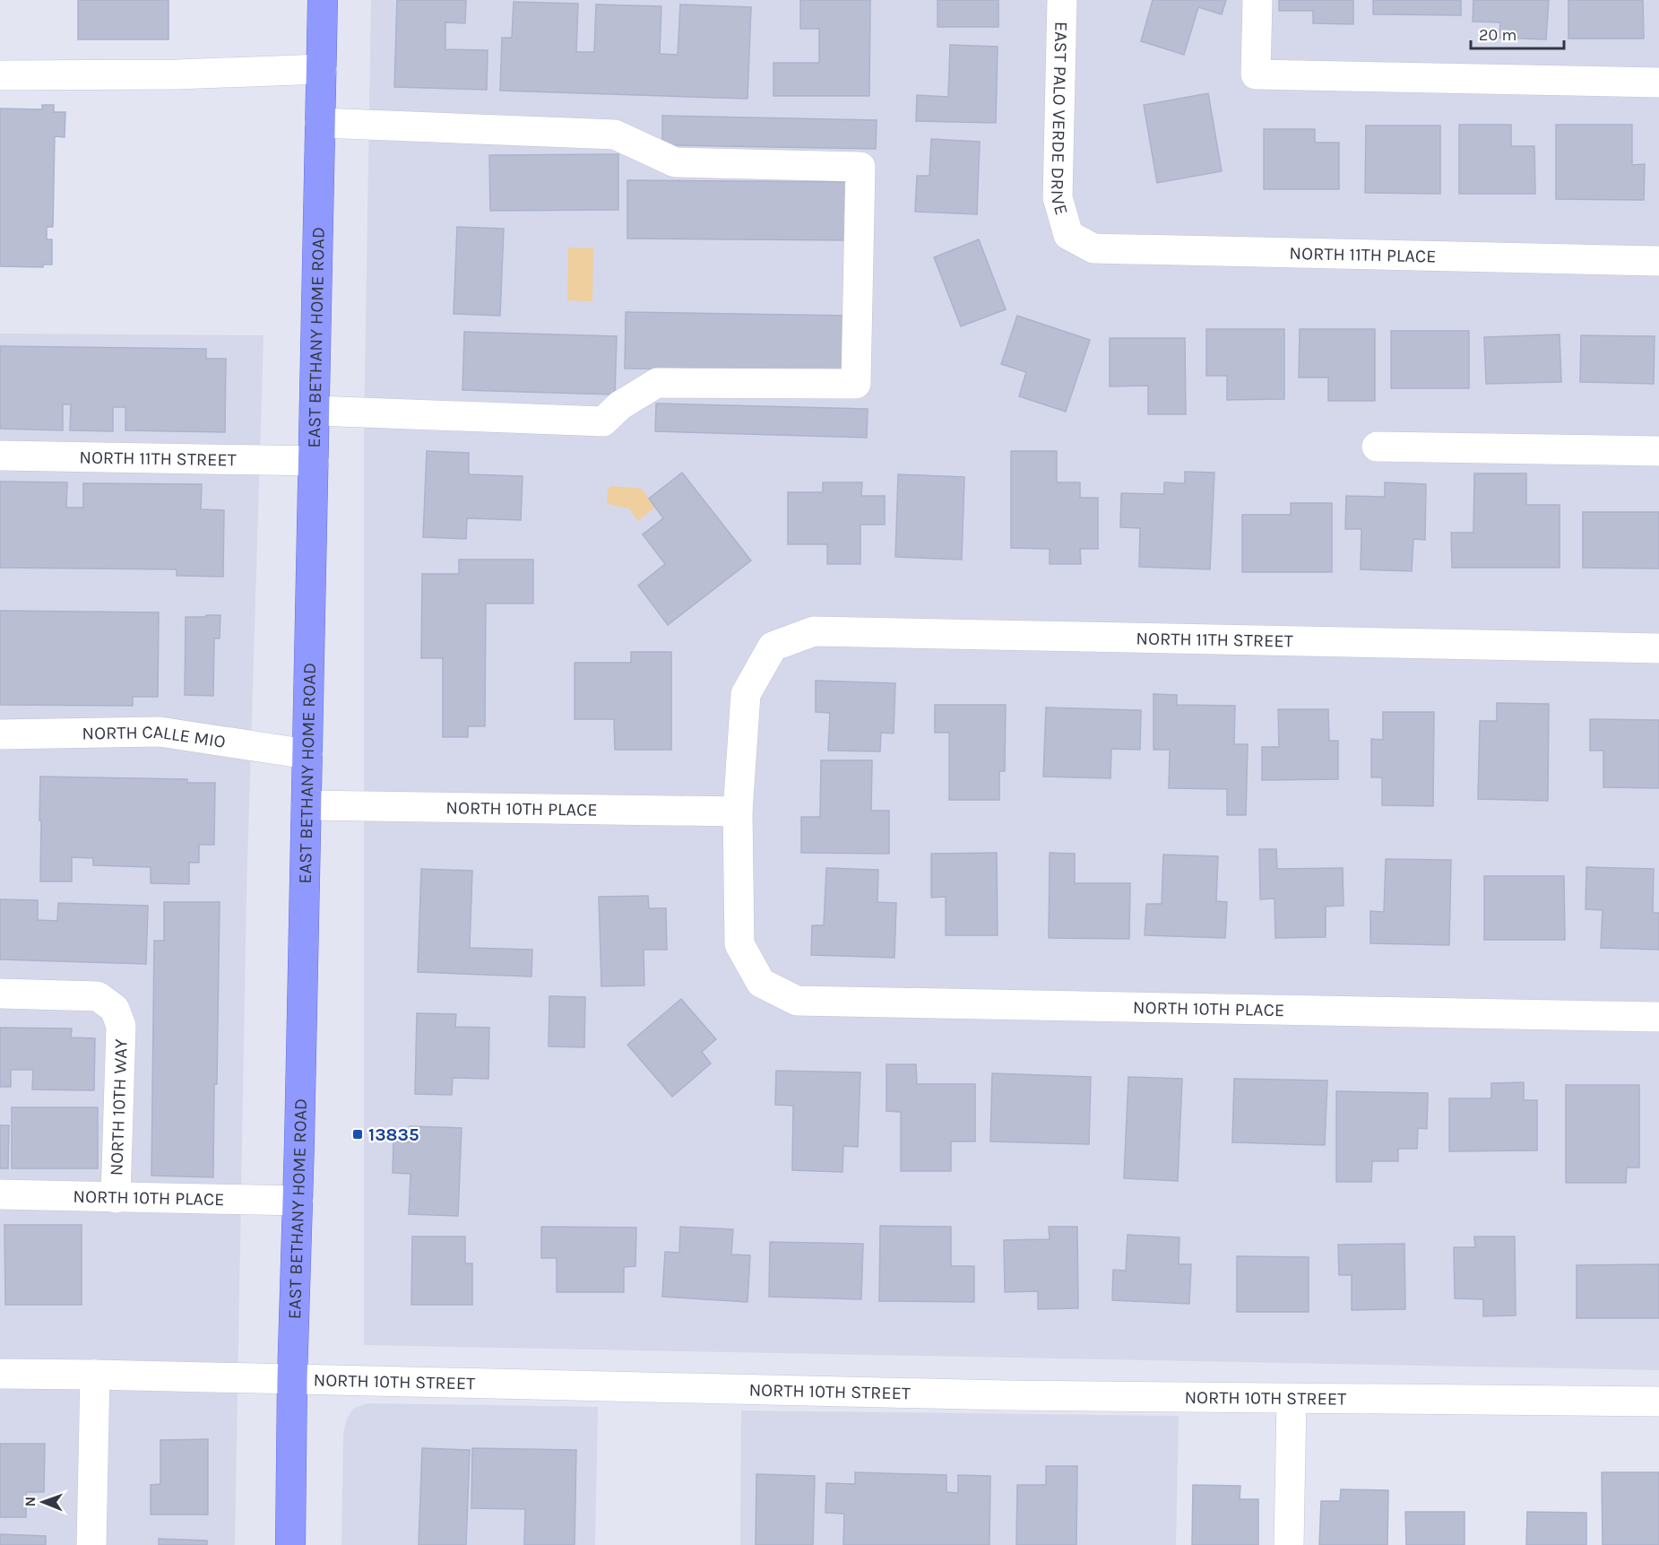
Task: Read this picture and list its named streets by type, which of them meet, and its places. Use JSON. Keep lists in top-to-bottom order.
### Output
{
  "streets": {
    "main road": ["EAST BETHANY HOME ROAD"],
    "street": [
      "EAST PALO VERDE DRIVE",
      "NORTH 11TH PLACE",
      "NORTH 11TH STREET",
      "NORTH CALLE MIO",
      "NORTH 10TH PLACE",
      "NORTH 10TH WAY",
      "NORTH 10TH STREET"
    ]
  },
  "crossings": [
    ["EAST PALO VERDE DRIVE", "NORTH 11TH PLACE"],
    ["EAST BETHANY HOME ROAD", "NORTH 11TH STREET"],
    ["EAST BETHANY HOME ROAD", "NORTH CALLE MIO"],
    ["EAST BETHANY HOME ROAD", "NORTH 10TH PLACE"],
    ["EAST BETHANY HOME ROAD", "NORTH 10TH STREET"],
    ["NORTH 11TH STREET", "NORTH 10TH PLACE"],
    ["NORTH 10TH PLACE", "NORTH 10TH WAY"]
  ],
  "places": {
    "transit": ["13835"]
  },
  "scale_bar": "20 m",
  "north": "left"
}
